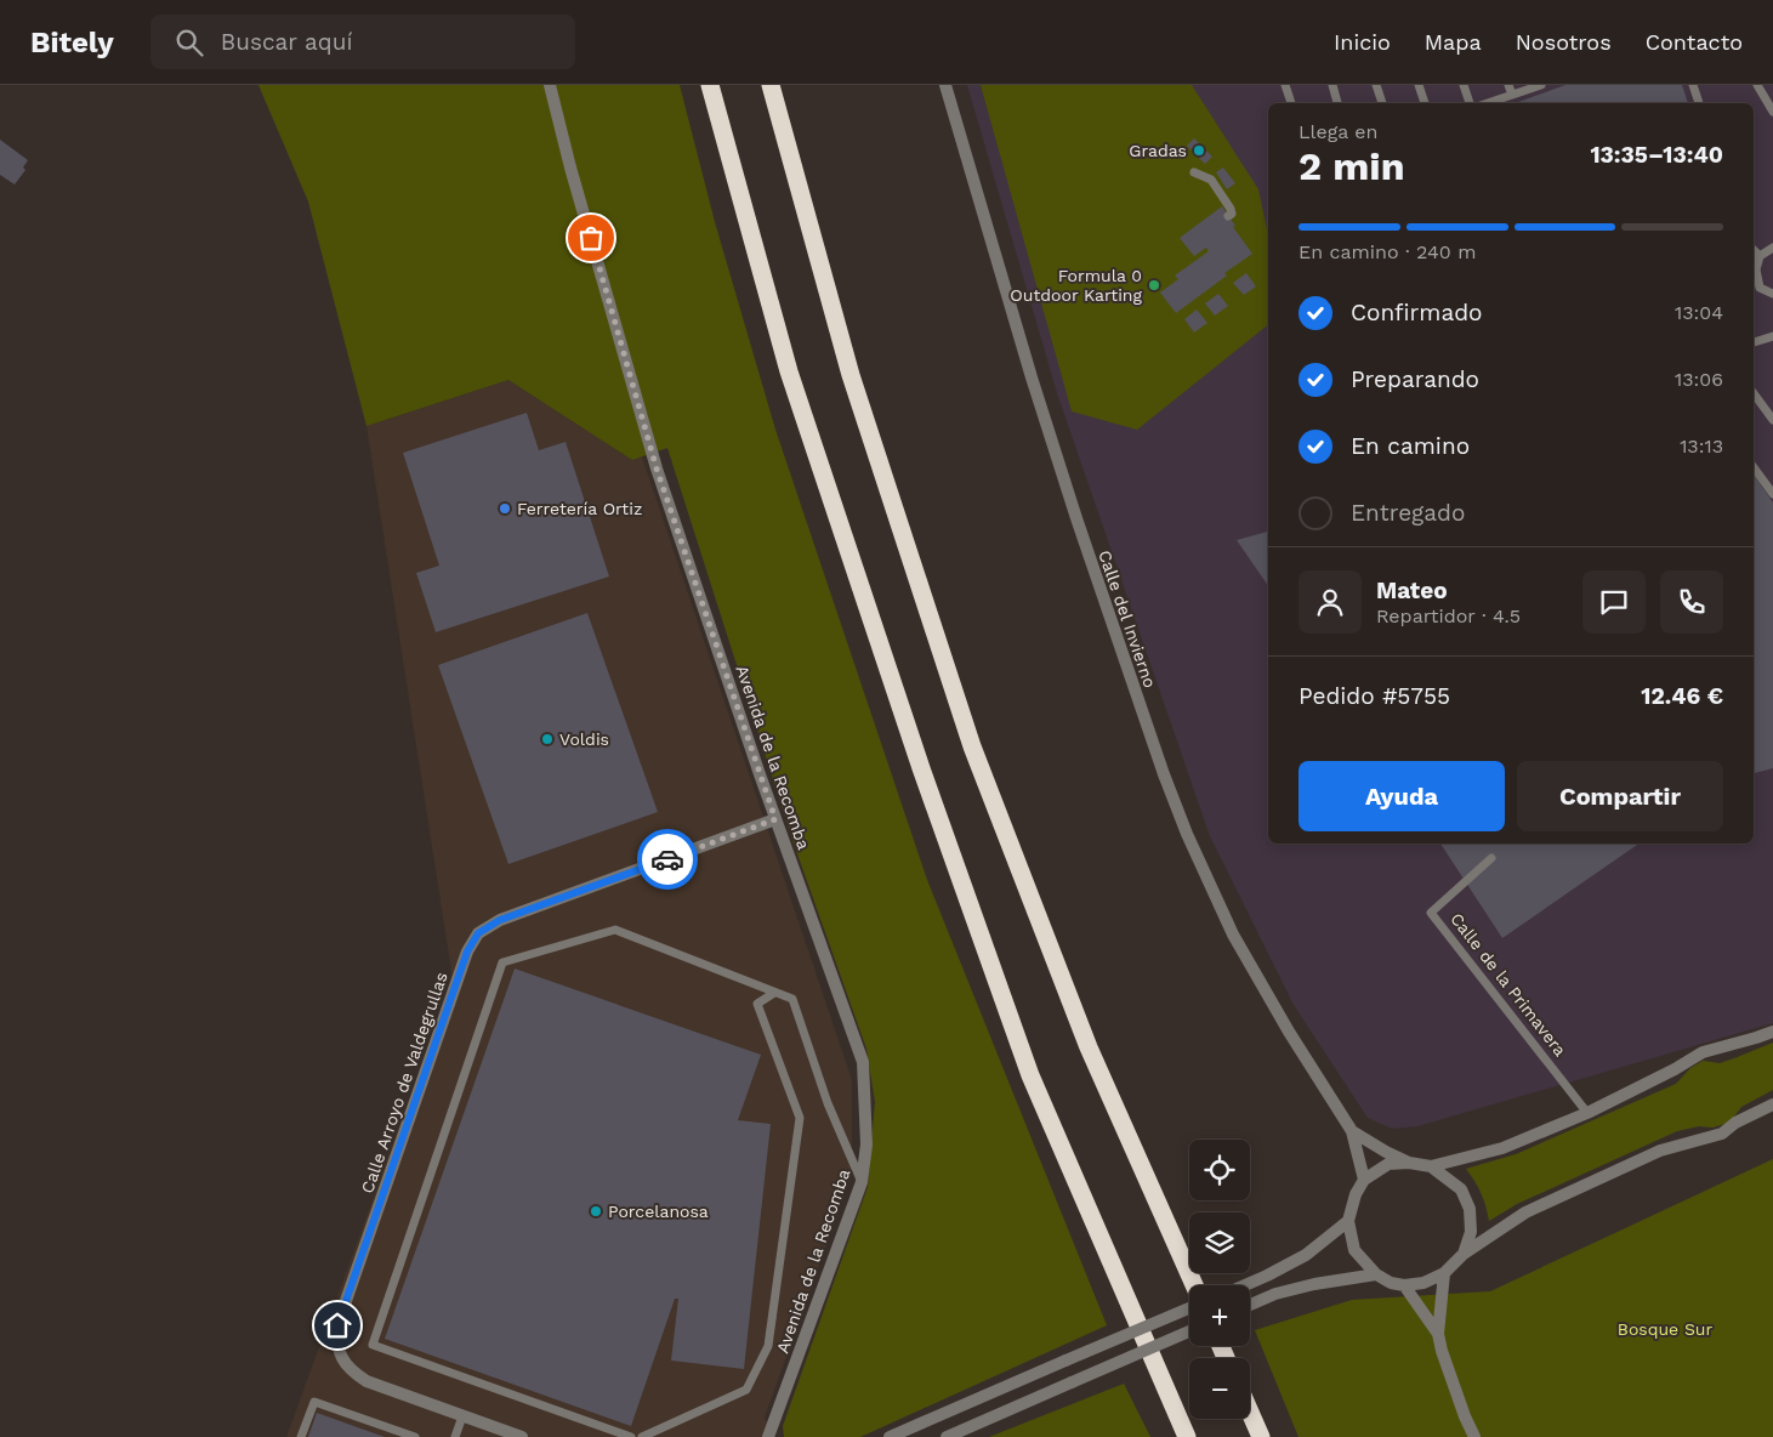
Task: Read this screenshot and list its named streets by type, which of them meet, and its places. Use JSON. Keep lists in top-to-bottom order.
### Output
{
  "streets": {
    "street": ["Calle del Invierno", "Avenida de la Recomba", "Calle Arroyo de Valdegrullas"],
    "lane": ["Calle de la Primavera"]
  },
  "crossings": [
    ["Avenida de la Recomba", "Calle Arroyo de Valdegrullas"]
  ],
  "parks": ["Bosque Sur"],
  "places": [
    "Gradas",
    "Formula 0 Outdoor Karting",
    "Ferretería Ortiz",
    "Voldis",
    "Porcelanosa"
  ],
  "page": {
    "header": "Bitely",
    "search": "Buscar aquí",
    "nav": [
      "Inicio",
      "Mapa",
      "Nosotros",
      "Contacto"
    ],
    "heading": ["2 min", "Llega en", "13:35–13:40"],
    "panel": [
      "Mateo",
      "Repartidor · 4.5",
      "Pedido #5755",
      "12.46 €"
    ],
    "bar": "En camino · 240 m",
    "list": [
      ["Confirmado", "13:04"],
      ["Preparando", "13:06"],
      ["En camino", "13:13"],
      "Entregado"
    ],
    "buttons": ["Ayuda", "Compartir"],
    "map_buttons": ["+", "−"]
  }
}
